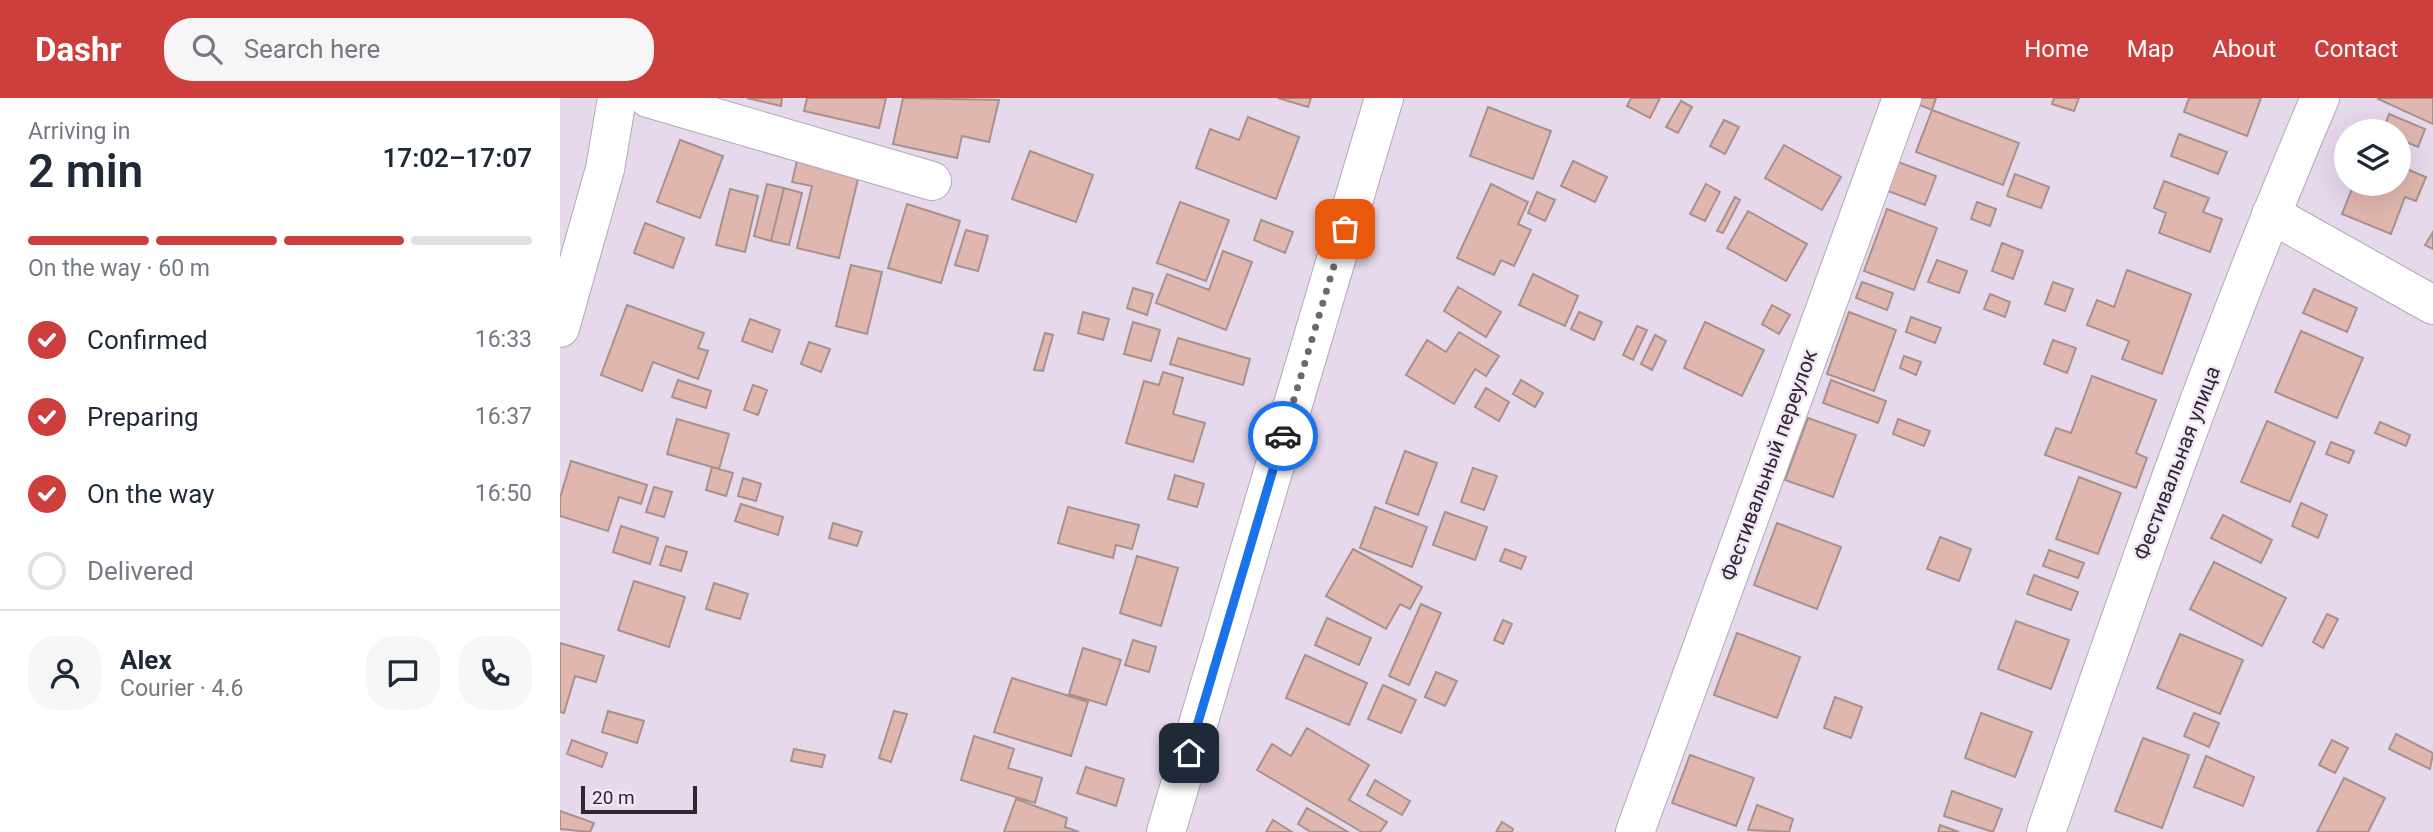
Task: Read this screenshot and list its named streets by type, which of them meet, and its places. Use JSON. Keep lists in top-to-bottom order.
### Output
{
  "streets": {
    "street": ["Фестивальная улица", "Фестивальный переулок"]
  },
  "scale_bar": "20 m",
  "page": {
    "header": "Dashr",
    "search": "Search here",
    "nav": [
      "Home",
      "Map",
      "About",
      "Contact"
    ],
    "heading": ["2 min", "Arriving in", "17:02–17:07"],
    "panel": ["Alex", "Courier · 4.6"],
    "bar": "On the way · 60 m",
    "list": [
      ["Confirmed", "16:33"],
      ["Preparing", "16:37"],
      ["On the way", "16:50"],
      "Delivered"
    ],
    "scale": "20 m"
  }
}
